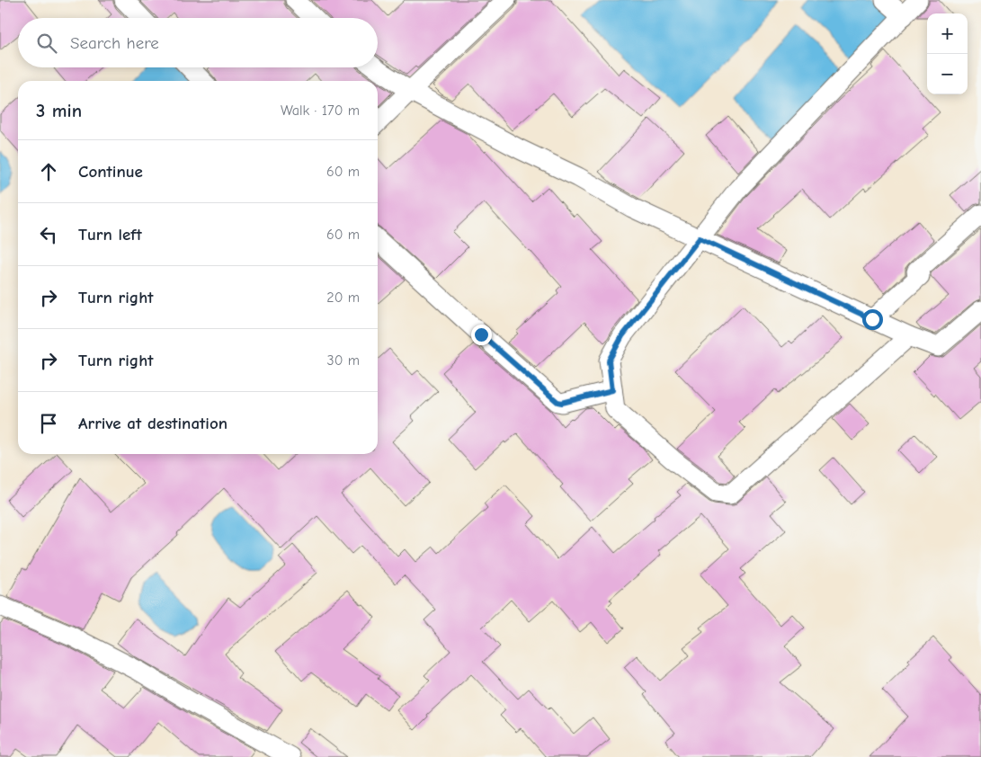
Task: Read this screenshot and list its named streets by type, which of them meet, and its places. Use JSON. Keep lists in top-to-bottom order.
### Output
{
  "page": {
    "map_buttons": ["+", "−"],
    "search": "Search here",
    "heading": ["3 min", "Walk · 170 m"],
    "list": [
      ["Continue", "60 m"],
      ["Turn left", "60 m"],
      ["Turn right", "20 m"],
      ["Turn right", "30 m"],
      "Arrive at destination"
    ]
  }
}
